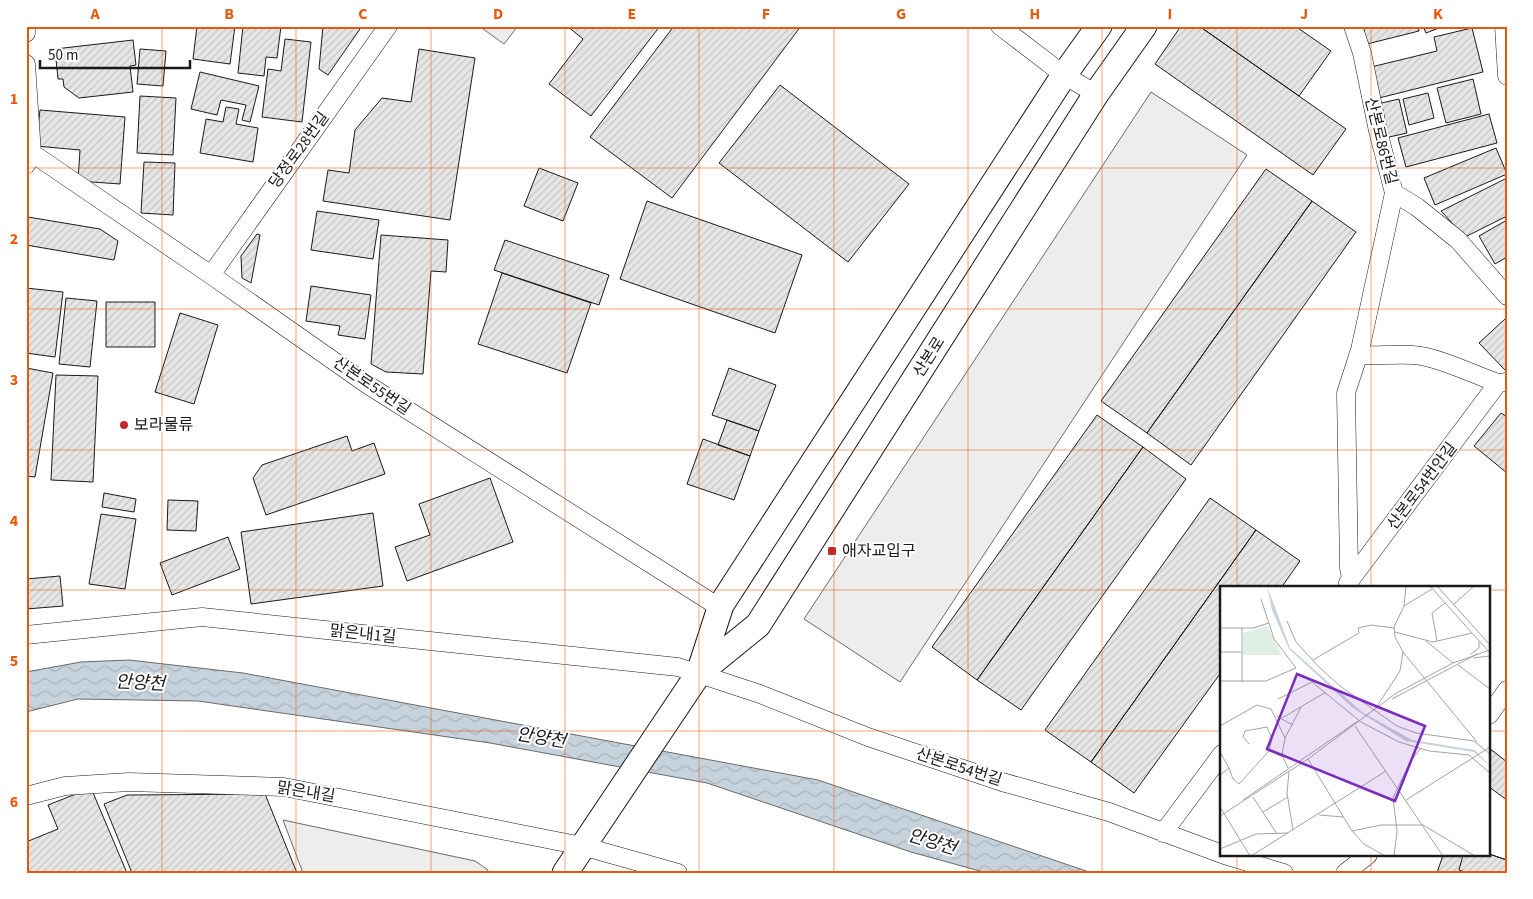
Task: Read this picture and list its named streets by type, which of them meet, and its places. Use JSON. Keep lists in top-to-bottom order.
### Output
{
  "streets": {
    "street": [
      "산본로86번길",
      "당정로28번길",
      "산본로",
      "산본로55번길",
      "산본로54번안길",
      "맑은내1길",
      "산본로54번길",
      "맑은내길"
    ]
  },
  "crossings": [
    ["당정로28번길", "산본로55번길"],
    ["산본로", "맑은내1길"],
    ["산본로", "산본로54번길"],
    ["맑은내1길", "산본로54번길"]
  ],
  "water": ["안양천"],
  "places": {
    "other": ["보라물류"],
    "transit": ["애자교입구"]
  },
  "scale_bar": "50 m",
  "grid": {
    "columns": [
      "A",
      "B",
      "C",
      "D",
      "E",
      "F",
      "G",
      "H",
      "I",
      "J",
      "K"
    ],
    "rows": [
      "1",
      "2",
      "3",
      "4",
      "5",
      "6"
    ]
  }
}
